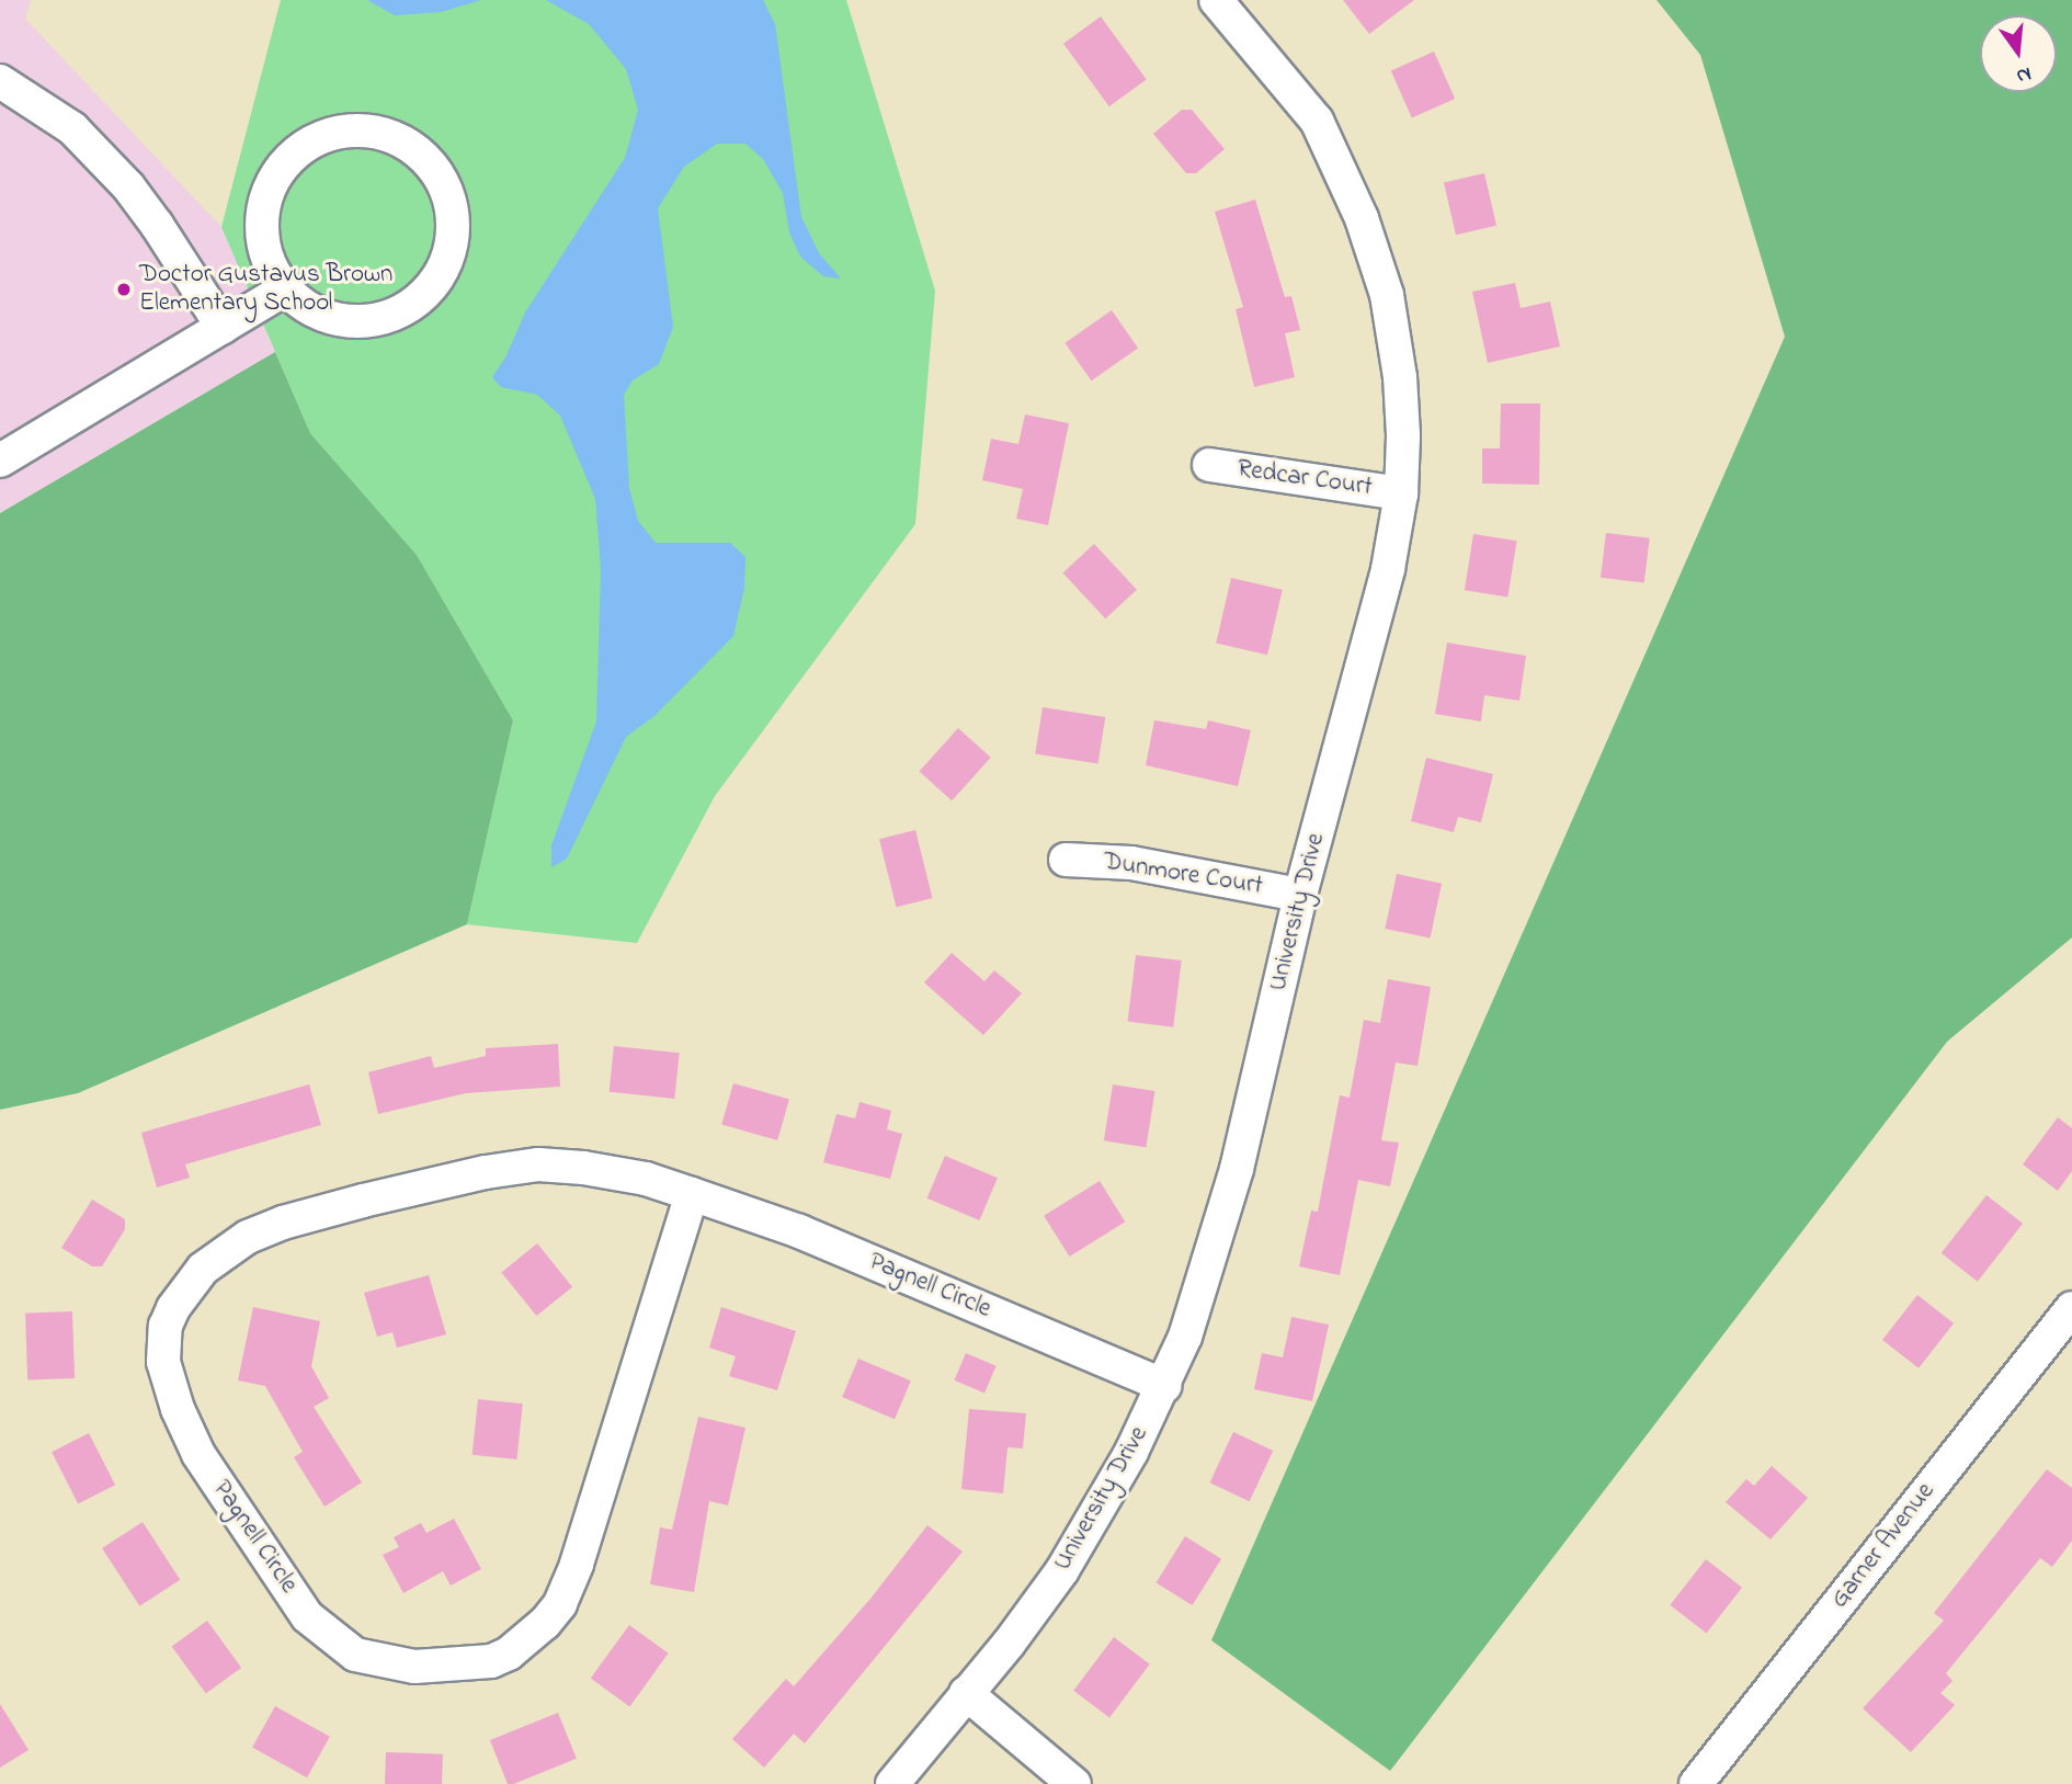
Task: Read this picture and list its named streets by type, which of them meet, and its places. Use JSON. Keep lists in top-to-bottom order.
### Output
{
  "streets": {
    "street": [
      "Redcar Court",
      "Dunmore Court",
      "University Drive",
      "Pagnell Circle",
      "Garner Avenue"
    ]
  },
  "crossings": [
    ["Redcar Court", "University Drive"],
    ["Dunmore Court", "University Drive"],
    ["University Drive", "Pagnell Circle"]
  ],
  "places": ["Doctor Gustavus Brown Elementary School"],
  "north": "bottom"
}
